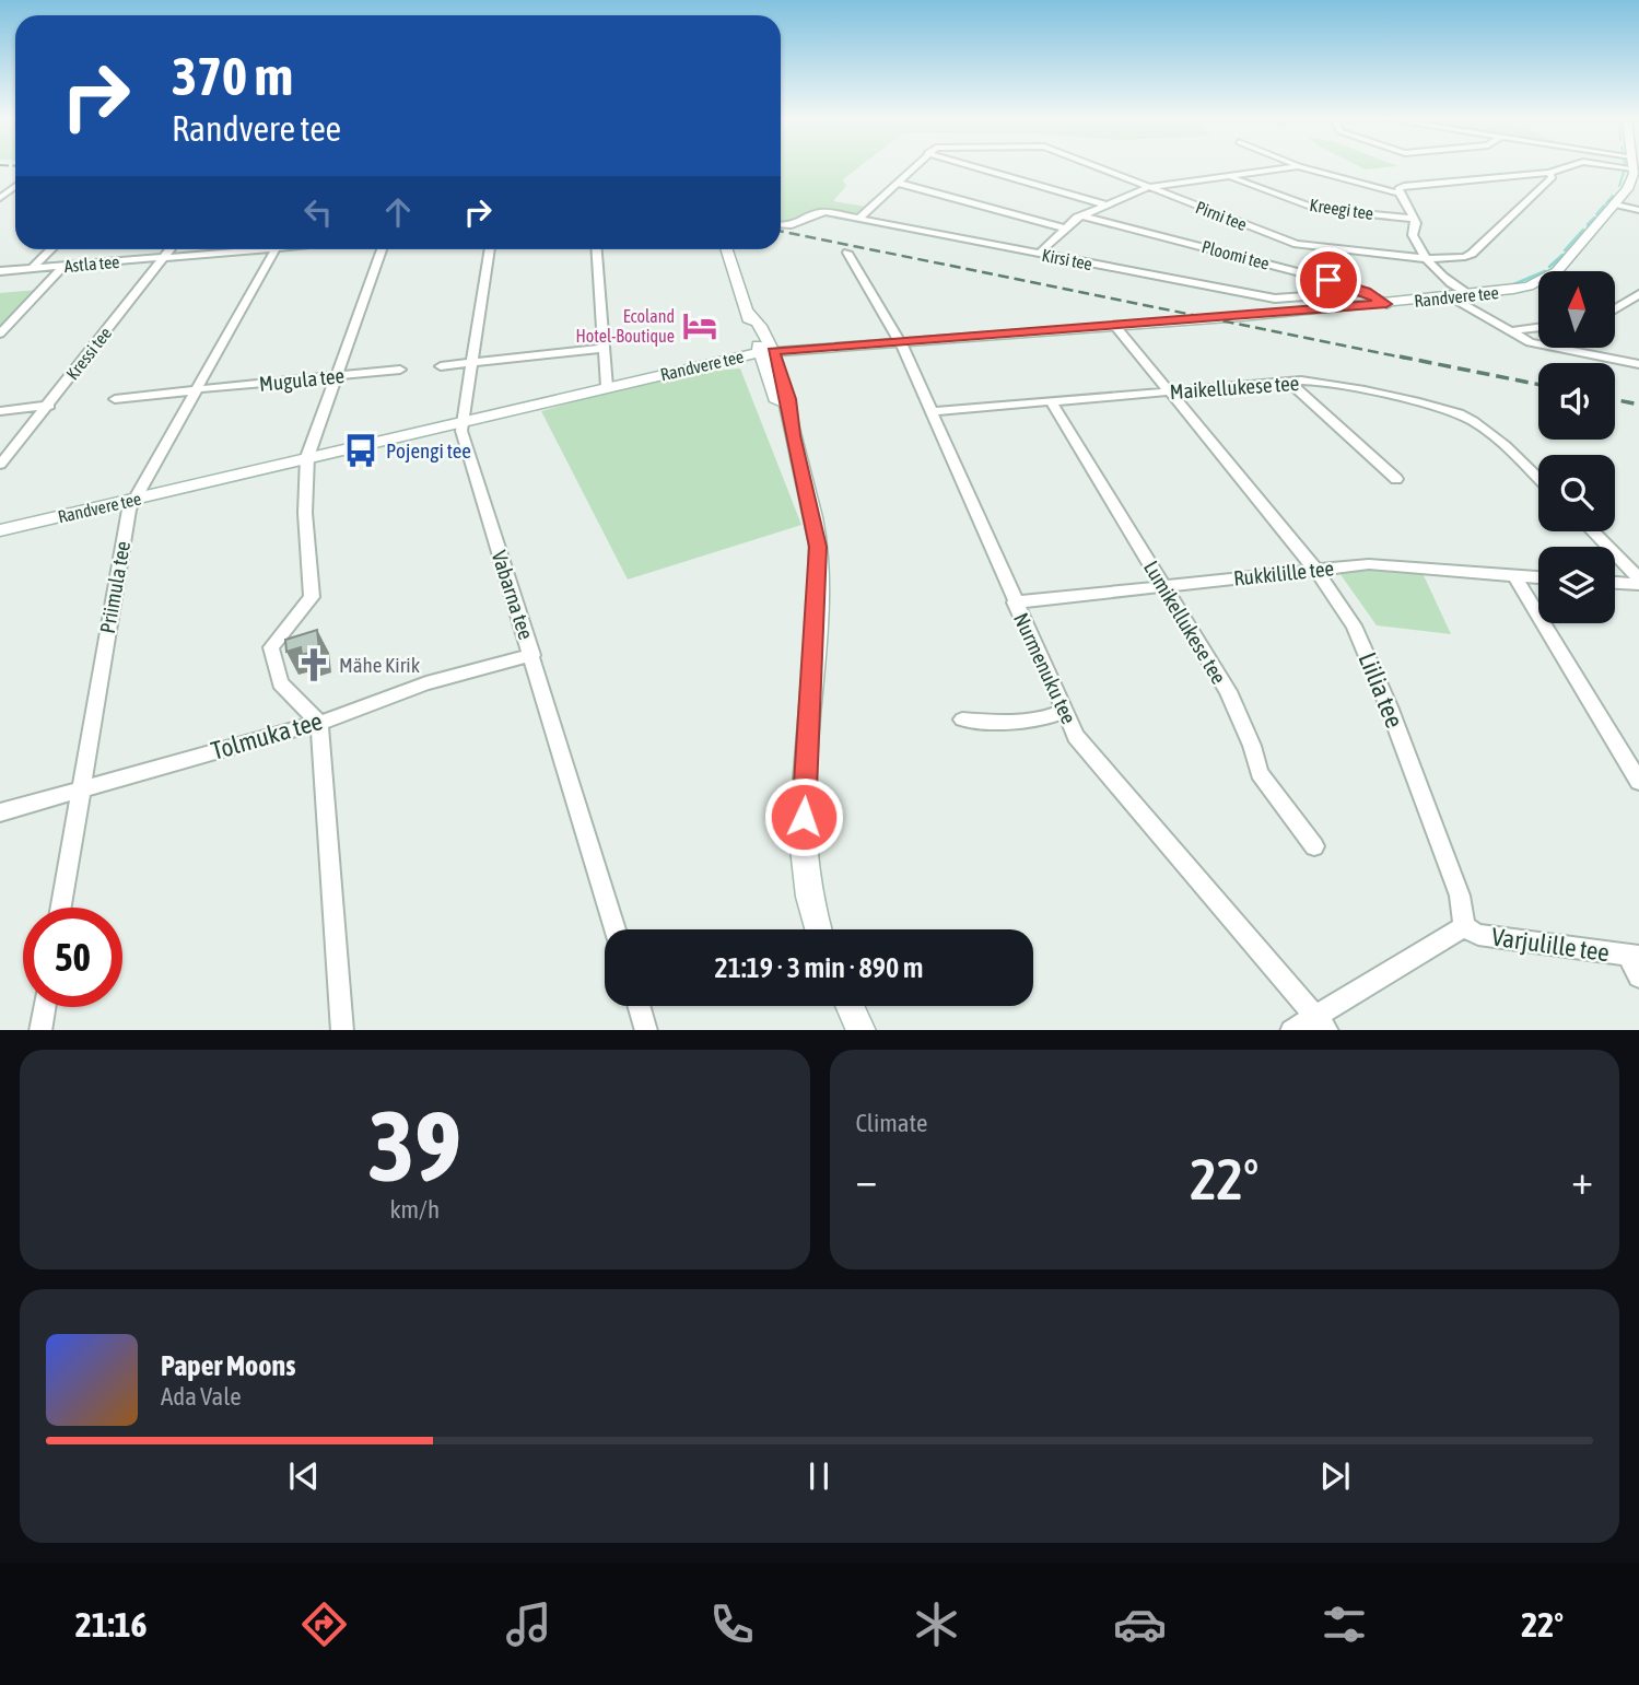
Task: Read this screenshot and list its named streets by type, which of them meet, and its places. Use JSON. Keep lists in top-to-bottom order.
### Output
{
  "streets": {
    "main road": ["Randvere tee"],
    "street": [
      "Kreegi tee",
      "Pirni tee",
      "Ploomi tee",
      "Kirsi tee",
      "Astla tee",
      "Kressi tee",
      "Mugula tee",
      "Maikellukese tee",
      "Rukkilille tee",
      "Priimula tee",
      "Vabarna tee",
      "Lumikellukese tee",
      "Nurmenuku tee",
      "Liilia tee",
      "Tolmuka tee",
      "Varjulille tee"
    ]
  },
  "crossings": [
    ["Ploomi tee", "Kirsi tee"],
    ["Ploomi tee", "Randvere tee"],
    ["Astla tee", "Kressi tee"],
    ["Randvere tee", "Priimula tee"],
    ["Randvere tee", "Vabarna tee"],
    ["Randvere tee", "Nurmenuku tee"],
    ["Randvere tee", "Liilia tee"],
    ["Mugula tee", "Priimula tee"],
    ["Maikellukese tee", "Lumikellukese tee"],
    ["Maikellukese tee", "Nurmenuku tee"],
    ["Maikellukese tee", "Liilia tee"],
    ["Rukkilille tee", "Lumikellukese tee"],
    ["Rukkilille tee", "Nurmenuku tee"],
    ["Rukkilille tee", "Liilia tee"],
    ["Priimula tee", "Tolmuka tee"],
    ["Vabarna tee", "Tolmuka tee"],
    ["Liilia tee", "Varjulille tee"]
  ],
  "places": {
    "hotel": ["Ecoland Hotel-Boutique"],
    "bus stop": ["Pojengi tee"],
    "church": ["Mähe Kirik"]
  },
  "north": "top",
  "page": {
    "turn": ["370 m", "Randvere tee"],
    "limit": "50",
    "trip": "21:19 · 3 min · 890 m",
    "tile": [
      ["39", "km/h"],
      "Climate"
    ],
    "heat": ["−", "22°", "+"],
    "song": ["Paper Moons", "Ada Vale"],
    "tabs": ["21:16", "22°"]
  }
}
